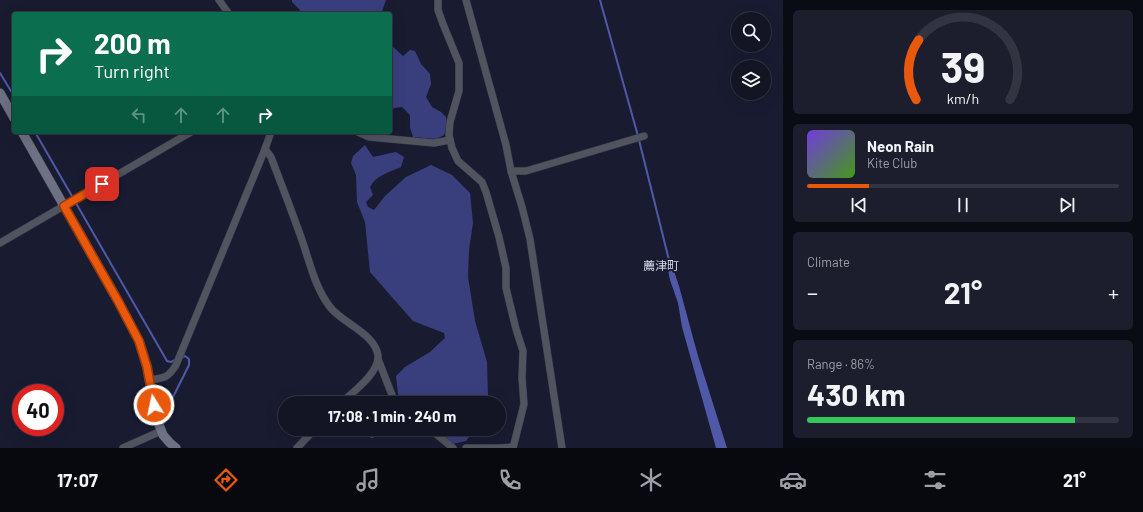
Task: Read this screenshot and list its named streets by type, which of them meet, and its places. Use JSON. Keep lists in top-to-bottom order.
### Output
{
  "districts": ["薦津町"],
  "page": {
    "turn": ["200 m", "Turn right"],
    "song": ["Neon Rain", "Kite Club"],
    "tile": [
      "Climate",
      ["Range · 86%", "430 km"]
    ],
    "heat": ["−", "21°", "+"],
    "limit": "40",
    "trip": "17:08 · 1 min · 240 m",
    "tabs": ["17:07", "21°"],
    "gauge": ["39", "km/h"]
  }
}
